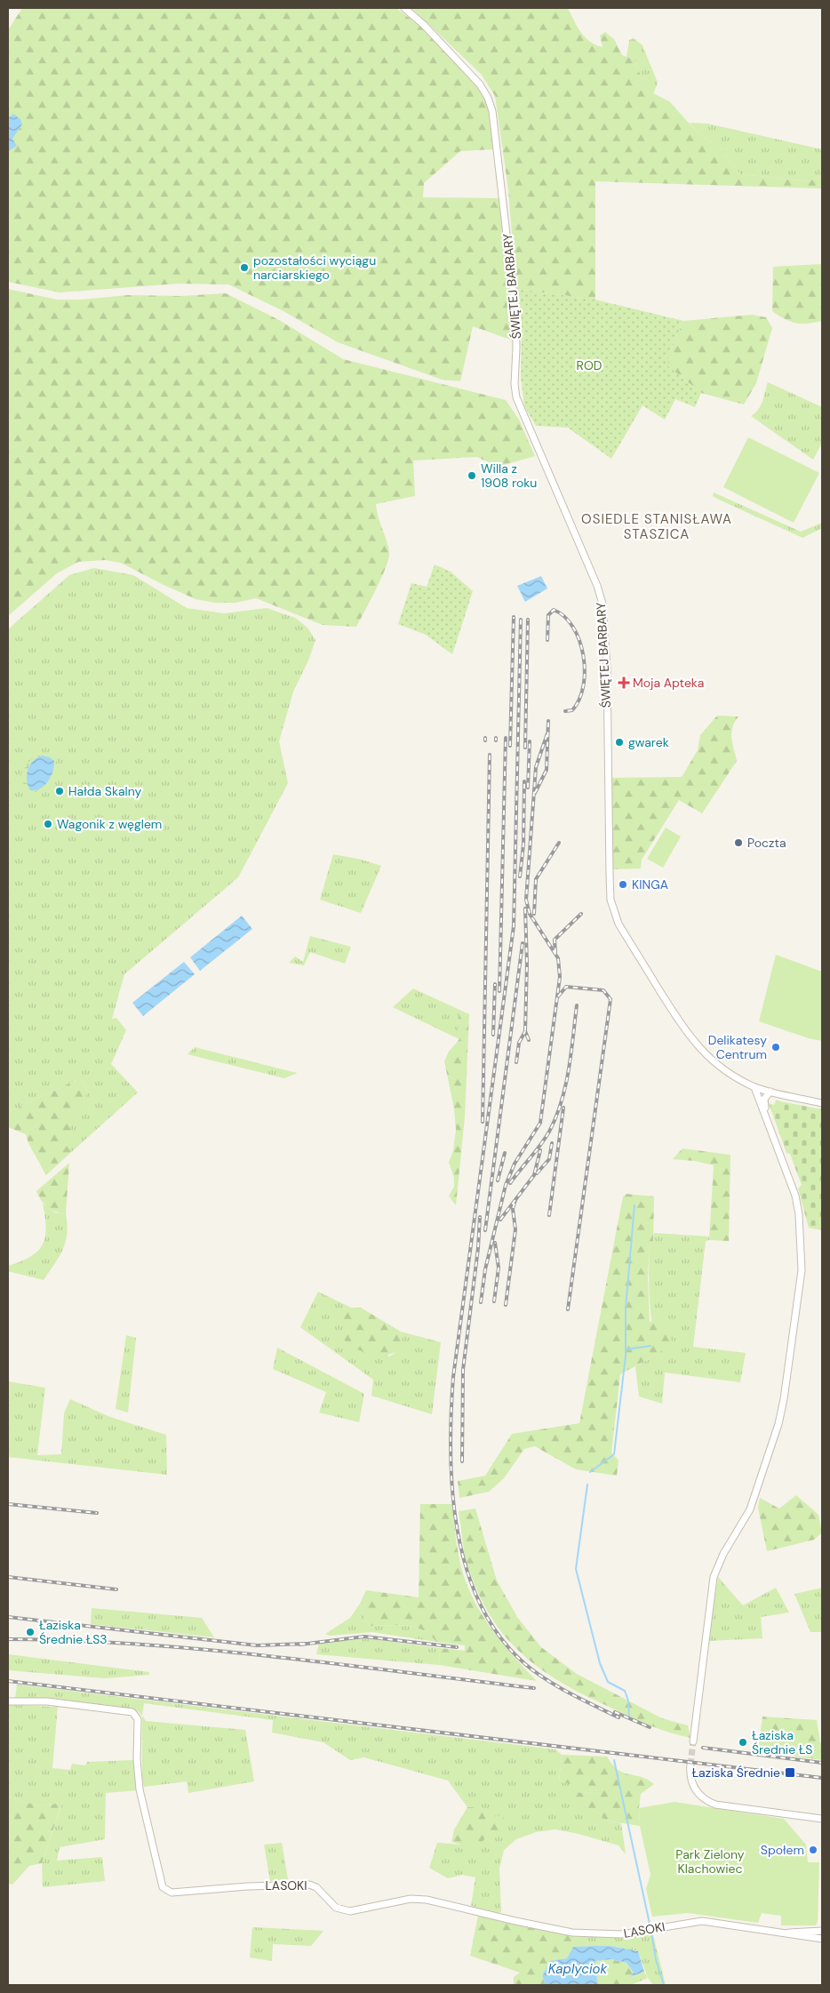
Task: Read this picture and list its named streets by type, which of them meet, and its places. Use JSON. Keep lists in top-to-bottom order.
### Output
{
  "streets": {
    "street": ["ŚWIĘTEJ BARBARY", "LASOKI"]
  },
  "districts": ["OSIEDLE STANISŁAWA STASZICA"],
  "water": ["Kaplyciok"],
  "parks": ["ROD", "Park Zielony Klachowiec"],
  "places": {
    "other": [
      "pozostałości wyciągu narciarskiego",
      "Willa z 1908 roku",
      "gwarek",
      "Hałda Skalny",
      "Wagonik z węglem",
      "Poczta",
      "KINGA",
      "Delikatesy Centrum",
      "Łaziska Średnie ŁS3",
      "Łaziska Średnie ŁS",
      "Społem"
    ],
    "health": ["Moja Apteka"],
    "transit": ["Łaziska Średnie"]
  }
}
